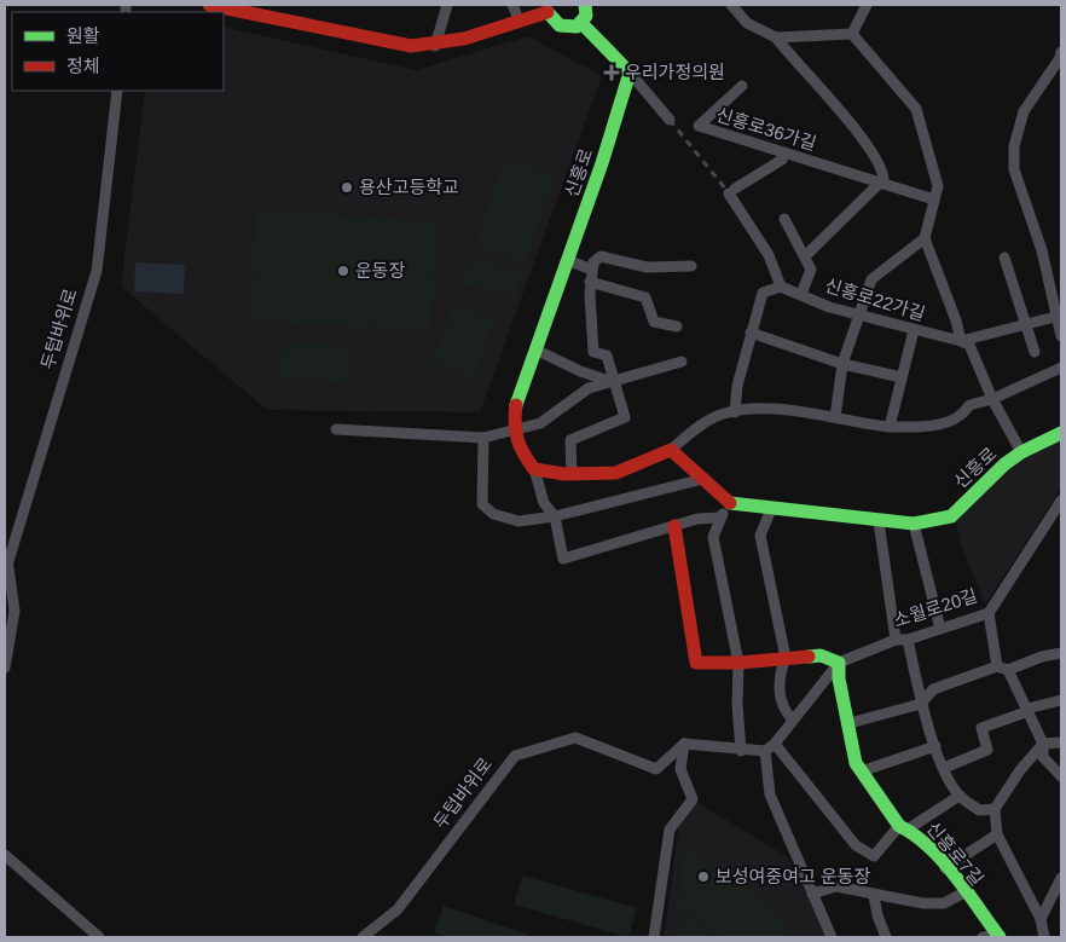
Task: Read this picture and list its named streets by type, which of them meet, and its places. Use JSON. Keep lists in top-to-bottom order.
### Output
{
  "streets": {
    "street": [
      "신흥로36가길",
      "신흥로",
      "신흥로22가길",
      "두텁바위로",
      "소월로20길",
      "신흥로7길"
    ]
  },
  "crossings": [
    ["소월로20길", "신흥로7길"]
  ],
  "places": {
    "health": ["우리가정의원"],
    "other": ["용산고등학교", "운동장", "보성여중여고 운동장"]
  },
  "legend": ["원활", "정체"]
}
